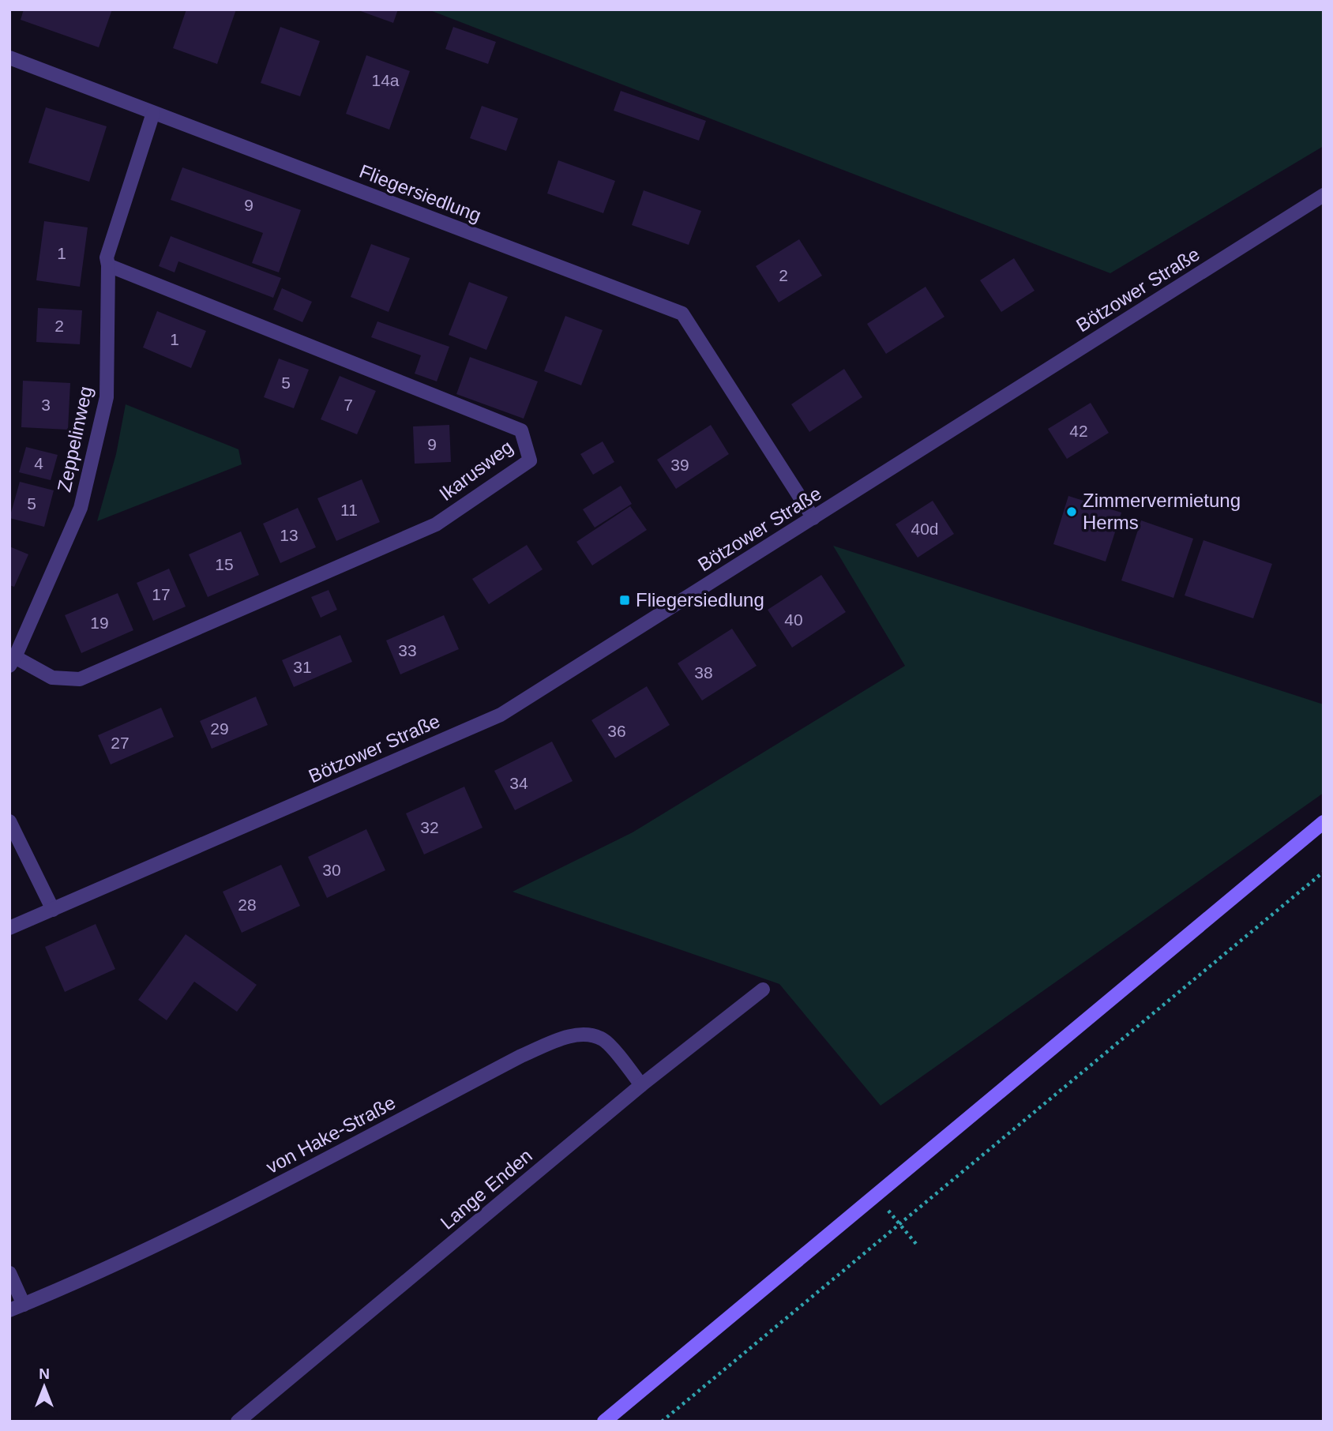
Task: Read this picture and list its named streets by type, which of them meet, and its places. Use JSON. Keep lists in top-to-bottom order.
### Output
{
  "streets": {
    "street": [
      "Fliegersiedlung",
      "Bötzower Straße",
      "Zeppelinweg",
      "Ikarusweg",
      "von Hake-Straße",
      "Lange Enden"
    ]
  },
  "crossings": [
    ["Fliegersiedlung", "Bötzower Straße"],
    ["Fliegersiedlung", "Zeppelinweg"],
    ["Zeppelinweg", "Ikarusweg"],
    ["von Hake-Straße", "Lange Enden"]
  ],
  "places": {
    "other": ["Zimmervermietung Herms"],
    "transit": ["Fliegersiedlung"]
  },
  "house_numbers": [
    "14a",
    "9",
    "1",
    "2",
    "2",
    "1",
    "5",
    "3",
    "7",
    "42",
    "9",
    "4",
    "39",
    "5",
    "11",
    "40d",
    "13",
    "15",
    "17",
    "40",
    "19",
    "33",
    "31",
    "38",
    "29",
    "36",
    "27",
    "34",
    "32",
    "30",
    "28"
  ],
  "north": "top"
}
